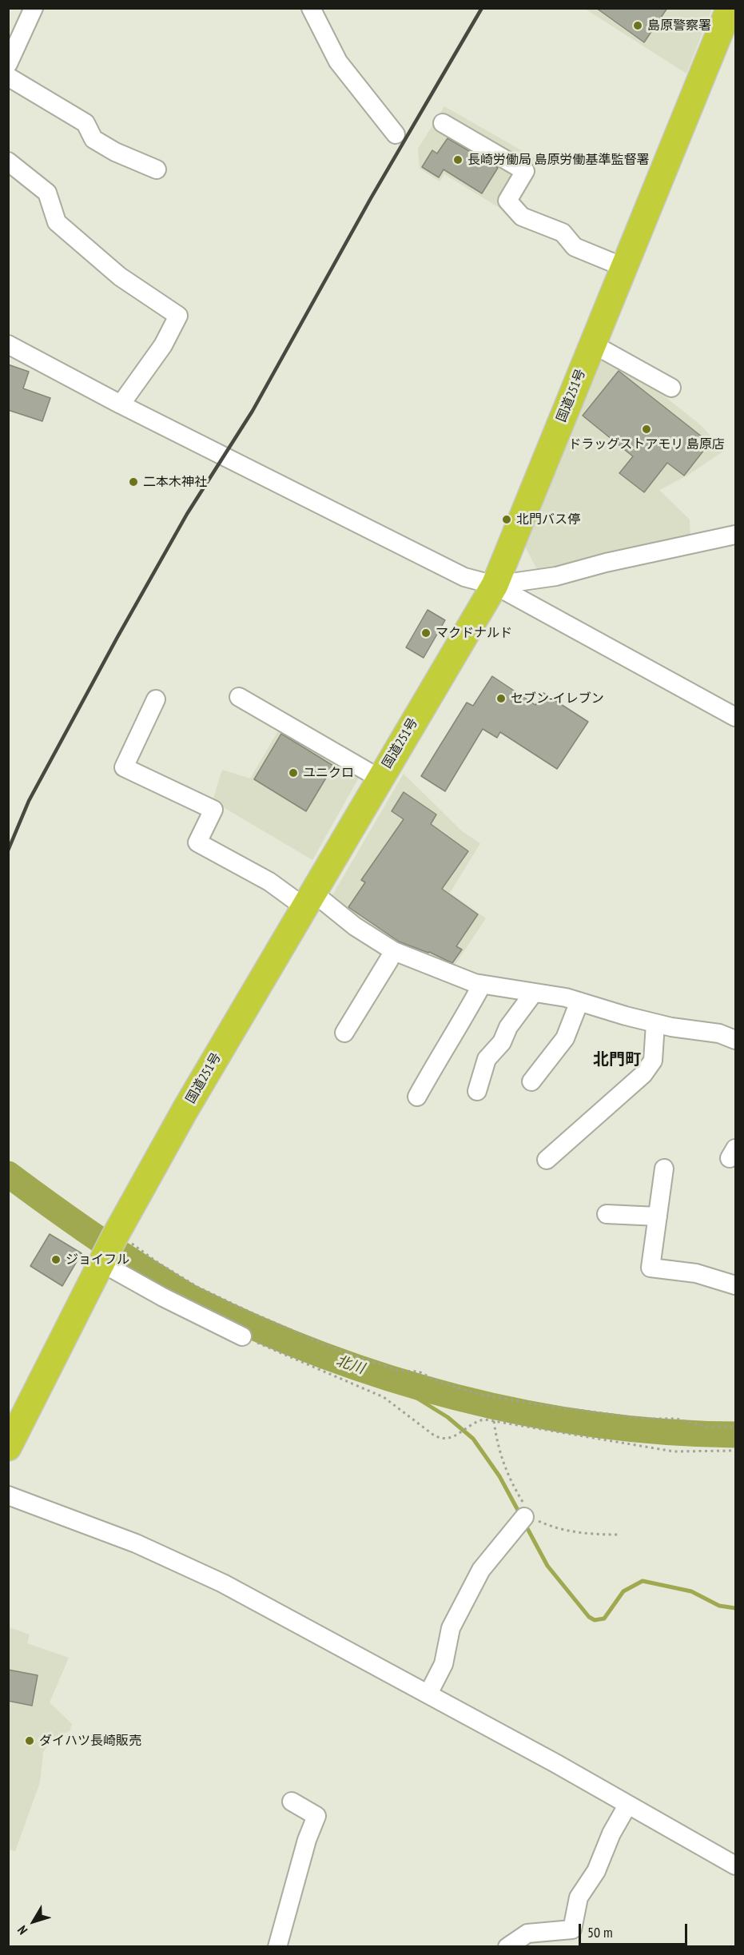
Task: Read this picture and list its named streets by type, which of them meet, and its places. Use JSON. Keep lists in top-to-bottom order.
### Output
{
  "streets": {
    "highway": ["国道251号"]
  },
  "districts": ["北門町"],
  "water": ["北川"],
  "places": [
    "島原警察署",
    "長崎労働局 島原労働基準監督署",
    "ドラッグストアモリ 島原店",
    "二本木神社",
    "北門バス停",
    "マクドナルド",
    "セブン-イレブン",
    "ユニクロ",
    "ジョイフル",
    "ダイハツ長崎販売"
  ],
  "scale_bar": "50 m",
  "north": "bottom left"
}
